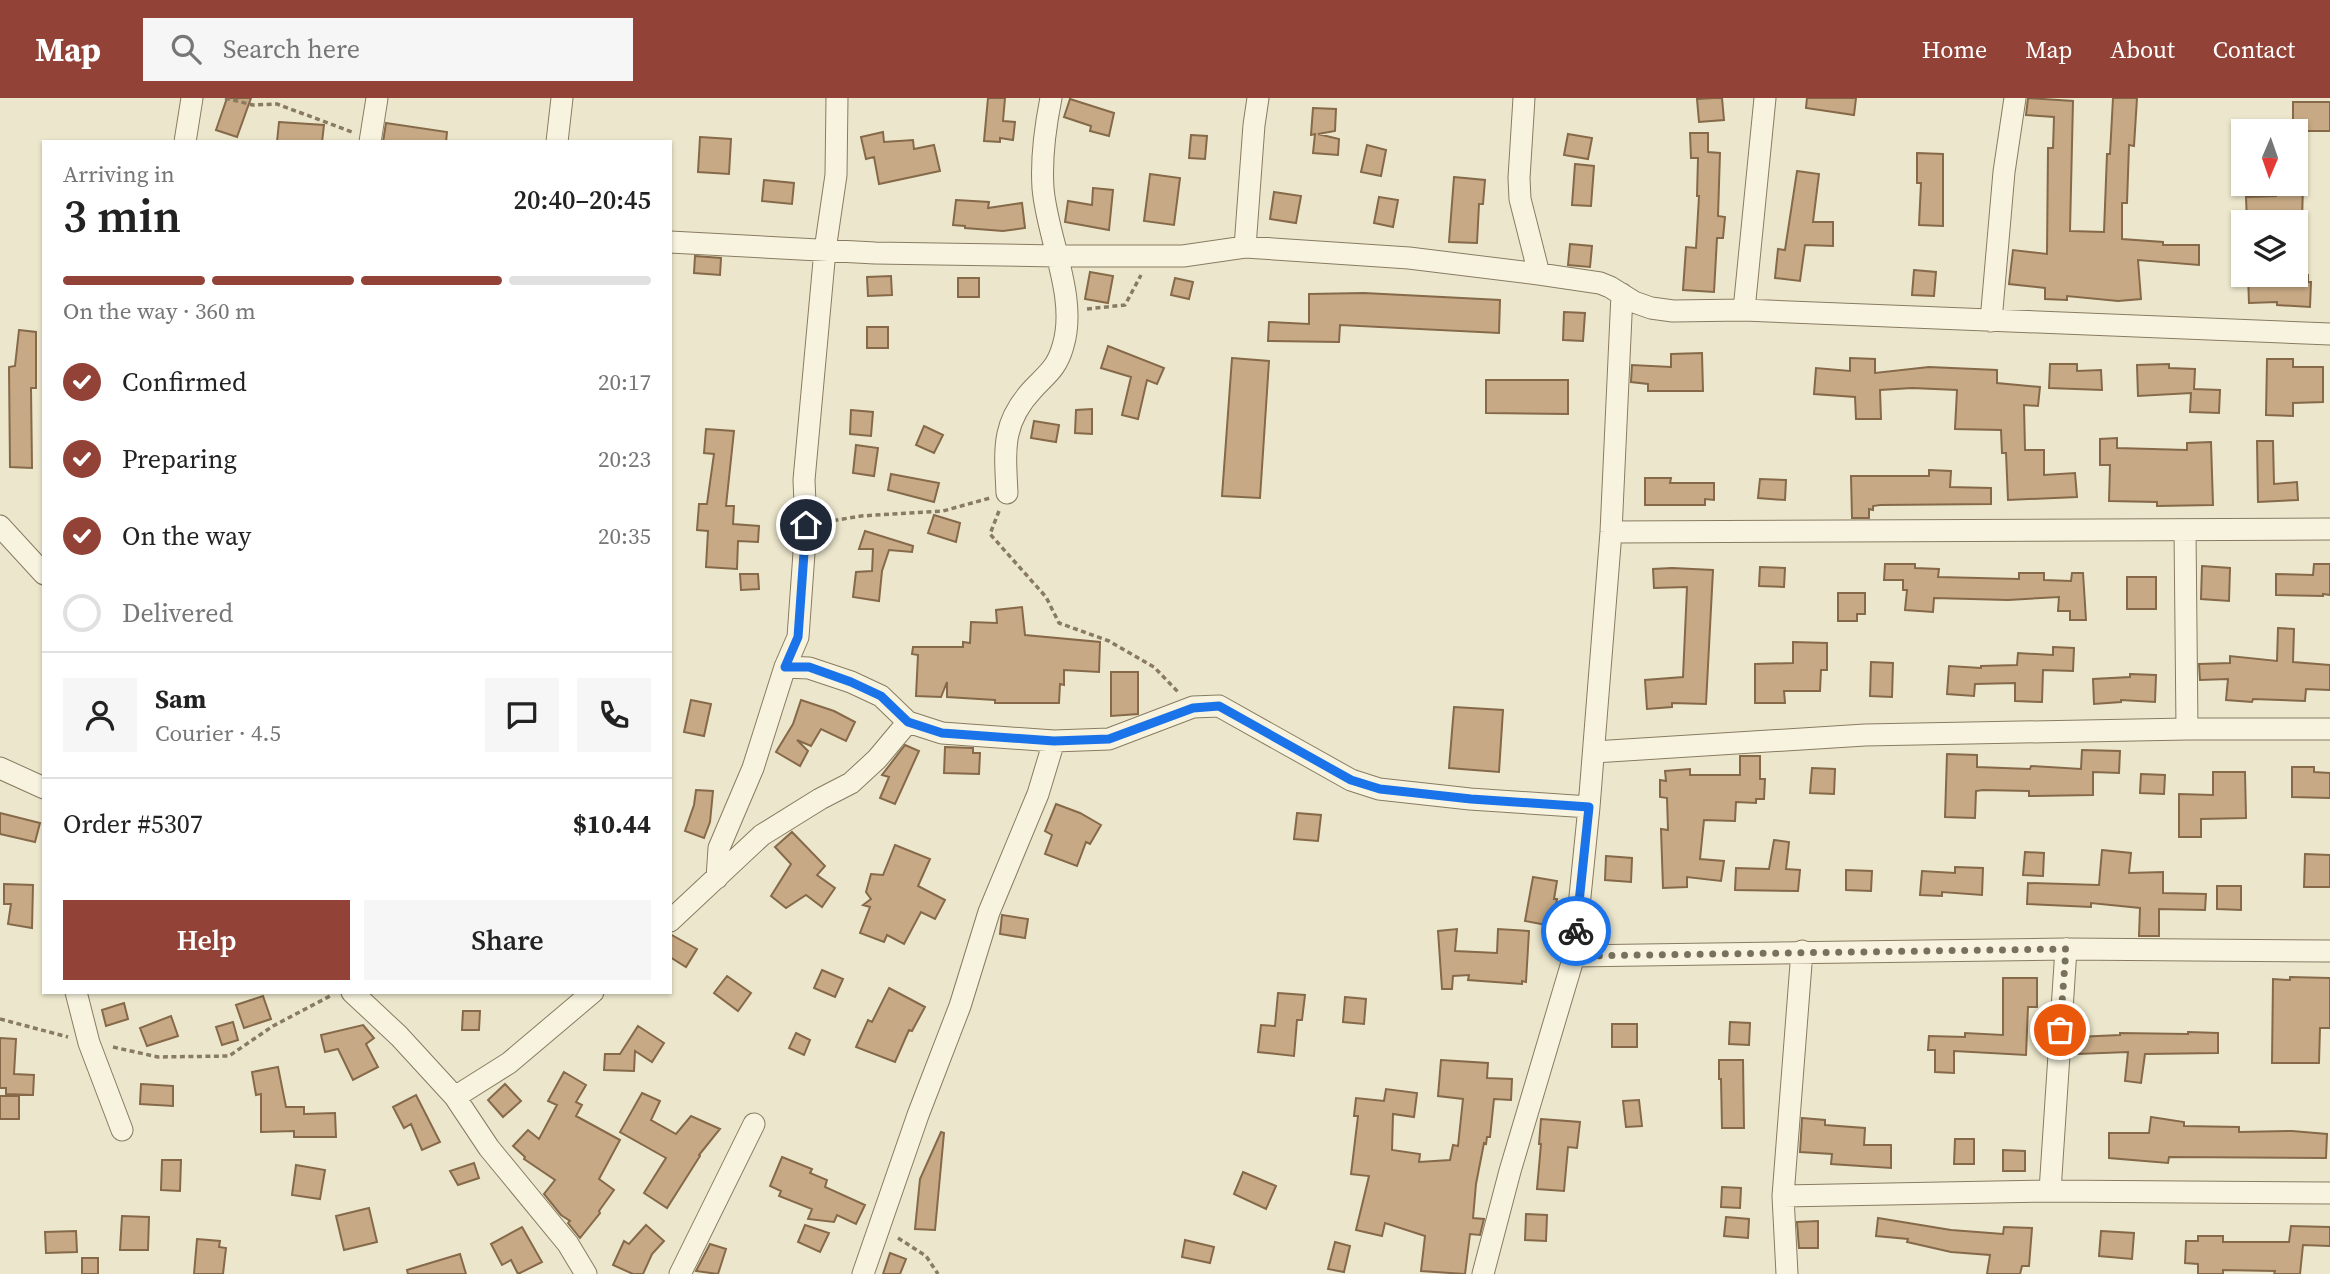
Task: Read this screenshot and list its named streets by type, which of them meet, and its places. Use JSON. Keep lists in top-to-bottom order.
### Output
{
  "north": "bottom",
  "page": {
    "header": "Map",
    "search": "Search here",
    "nav": [
      "Home",
      "Map",
      "About",
      "Contact"
    ],
    "heading": ["3 min", "Arriving in", "20:40–20:45"],
    "panel": [
      "Sam",
      "Courier · 4.5",
      "Order #5307",
      "$10.44"
    ],
    "bar": "On the way · 360 m",
    "list": [
      ["Confirmed", "20:17"],
      ["Preparing", "20:23"],
      ["On the way", "20:35"],
      "Delivered"
    ],
    "buttons": ["Help", "Share"]
  }
}
